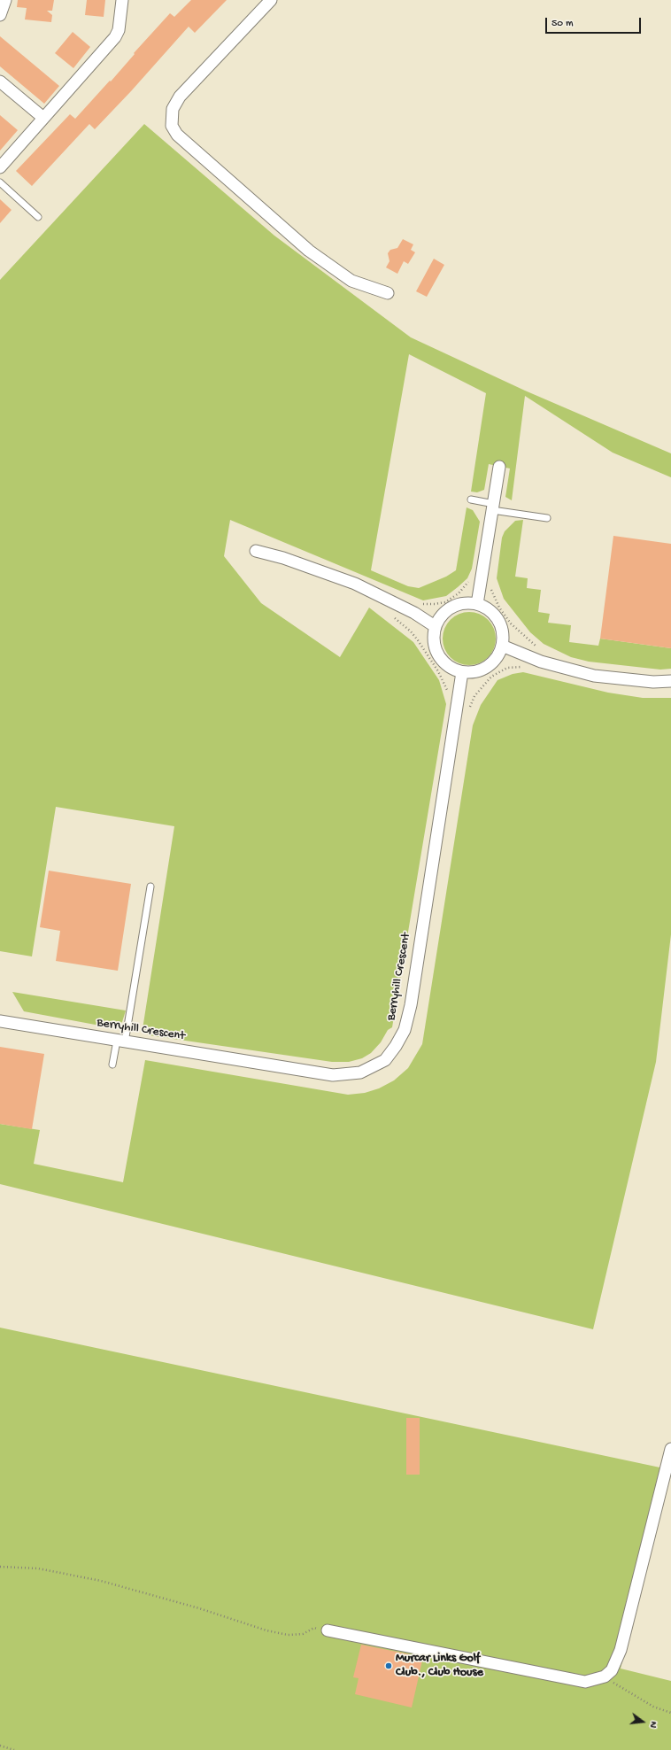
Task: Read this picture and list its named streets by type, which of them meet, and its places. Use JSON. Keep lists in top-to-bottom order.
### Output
{
  "streets": {
    "street": ["Berryhill Crescent"]
  },
  "places": ["Murcar Links Golf Club., Club House"],
  "scale_bar": "50 m",
  "north": "right"
}
